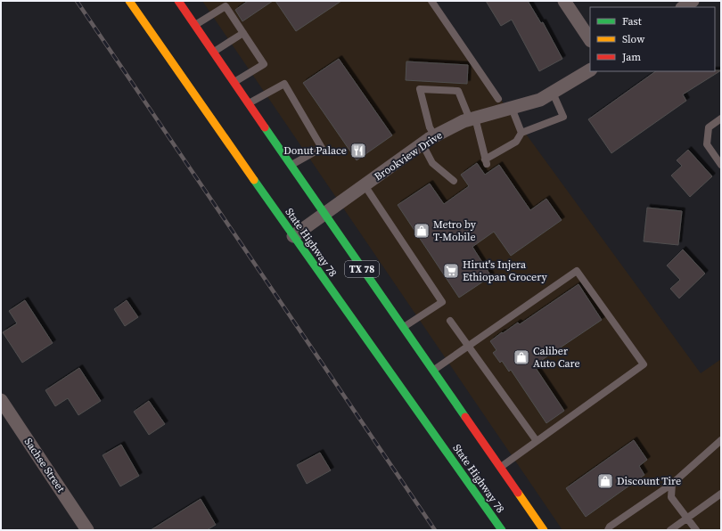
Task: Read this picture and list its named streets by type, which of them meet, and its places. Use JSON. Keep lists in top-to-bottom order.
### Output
{
  "streets": {
    "main road": ["State Highway 78", "TX 78"],
    "street": ["Brookview Drive", "Sachse Street"]
  },
  "crossings": [
    ["Brookview Drive", "State Highway 78"],
    ["Brookview Drive", "TX 78"]
  ],
  "places": {
    "restaurant": ["Donut Palace"],
    "shop": ["Metro by T-Mobile", "Caliber Auto Care", "Discount Tire"],
    "supermarket": ["Hirut's Injera Ethiopan Grocery"]
  },
  "legend": ["Fast", "Slow", "Jam"]
}
